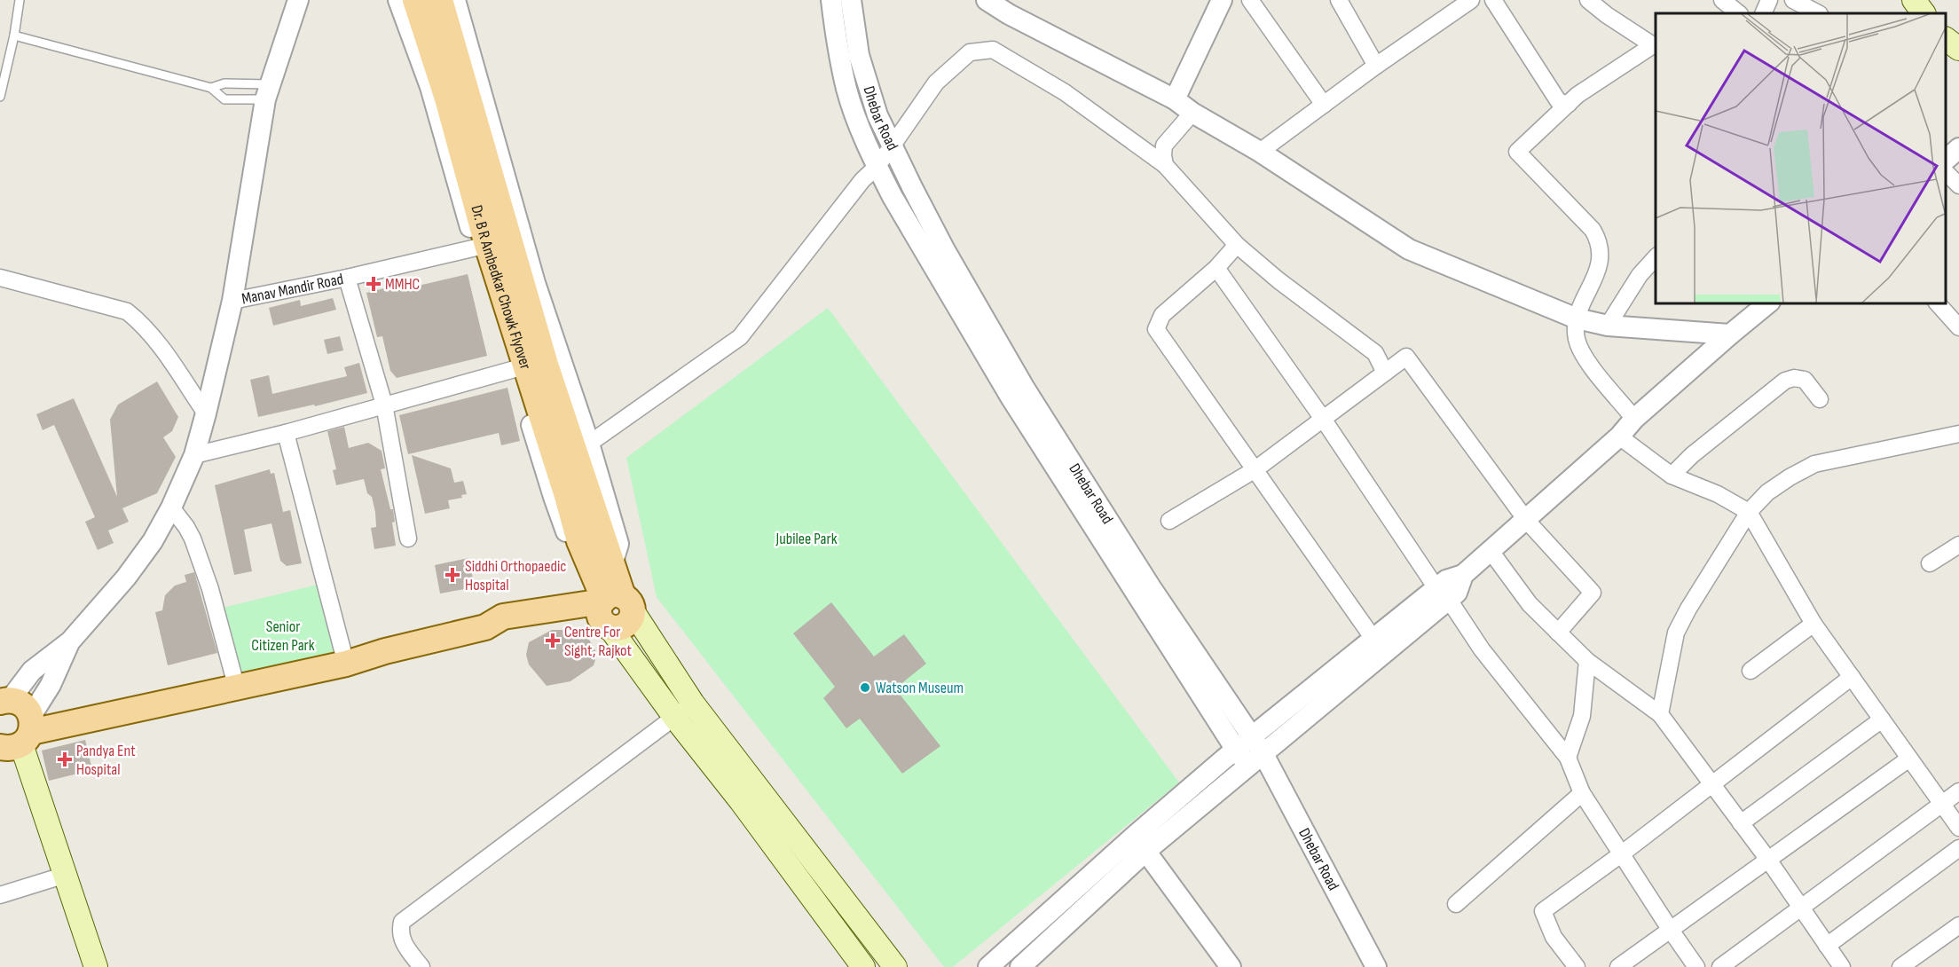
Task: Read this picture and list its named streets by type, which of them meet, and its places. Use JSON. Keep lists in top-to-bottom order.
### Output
{
  "streets": {
    "main road": ["Dr. B R Ambedkar Chowk Flyover"],
    "street": ["Dhebar Road", "Manav Mandir Road"]
  },
  "parks": ["Jubilee Park", "Senior Citizen Park"],
  "places": {
    "health": [
      "MMHC",
      "Siddhi Orthopaedic Hospital",
      "Centre For Sight, Rajkot",
      "Pandya Ent Hospital"
    ],
    "other": ["Watson Museum"]
  }
}
